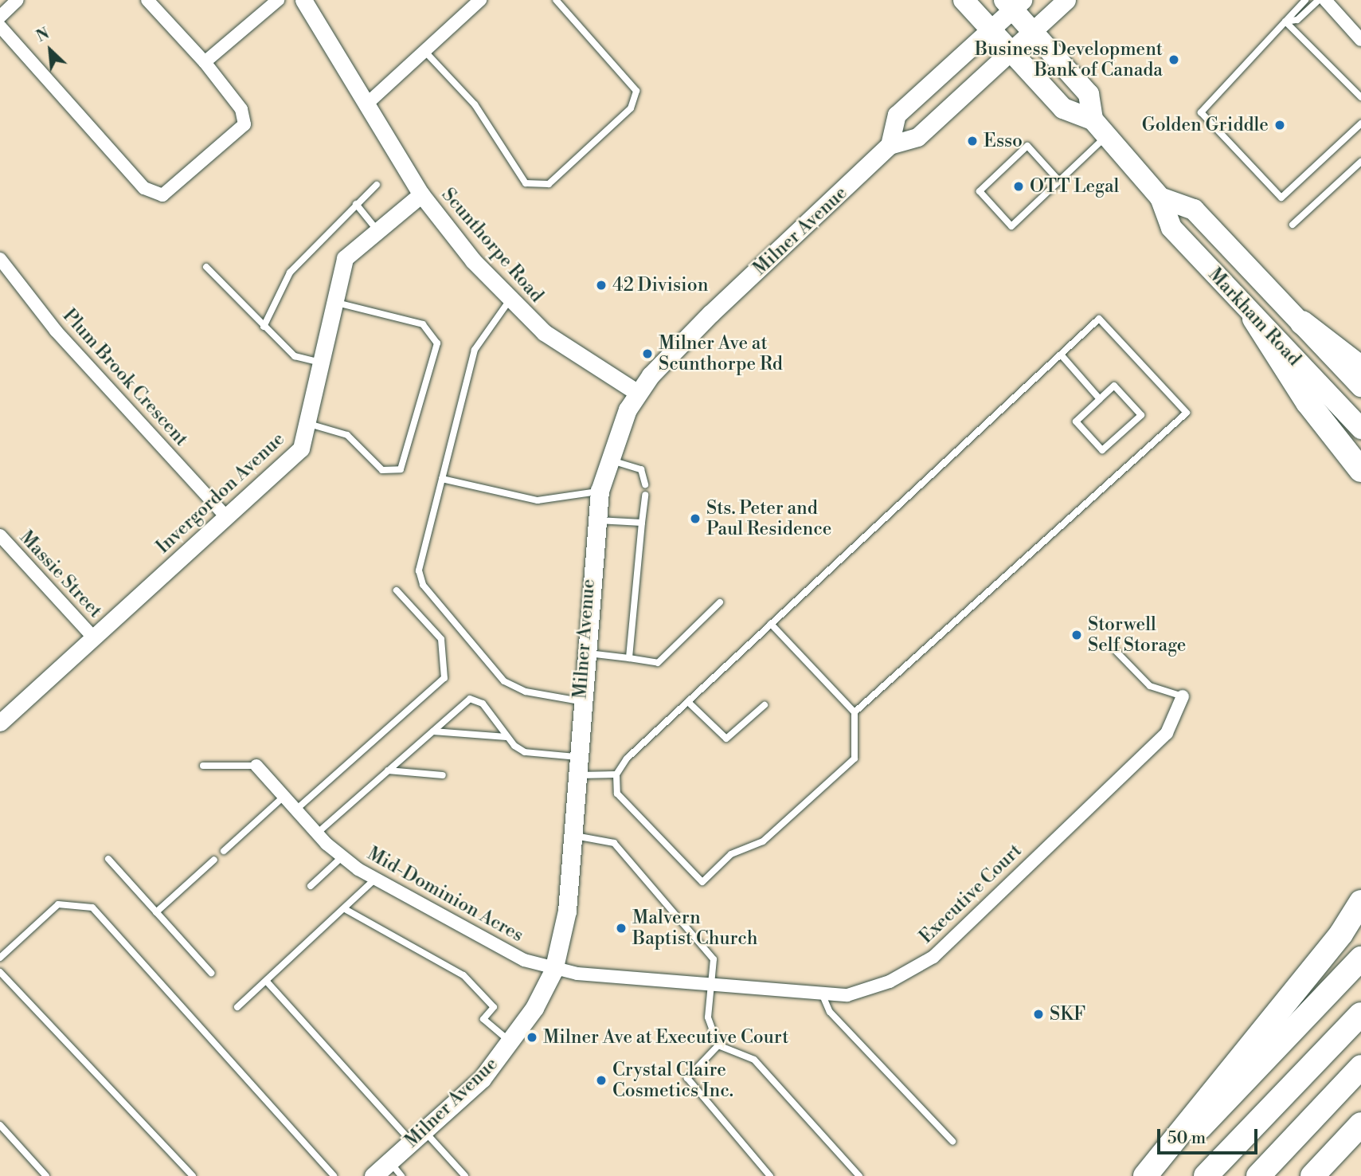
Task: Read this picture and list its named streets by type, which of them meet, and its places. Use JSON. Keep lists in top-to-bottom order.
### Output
{
  "streets": {
    "main road": ["Milner Avenue", "Markham Road"],
    "street": [
      "Scunthorpe Road",
      "Plum Brook Crescent",
      "Invergordon Avenue",
      "Massie Street",
      "Executive Court",
      "Mid-Dominion Acres"
    ]
  },
  "crossings": [
    ["Milner Avenue", "Scunthorpe Road"],
    ["Milner Avenue", "Markham Road"],
    ["Milner Avenue", "Executive Court"],
    ["Milner Avenue", "Mid-Dominion Acres"],
    ["Scunthorpe Road", "Invergordon Avenue"],
    ["Plum Brook Crescent", "Invergordon Avenue"],
    ["Invergordon Avenue", "Massie Street"],
    ["Executive Court", "Mid-Dominion Acres"]
  ],
  "places": [
    "Business Development Bank of Canada",
    "Golden Griddle",
    "Esso",
    "OTT Legal",
    "42 Division",
    "Milner Ave at Scunthorpe Rd",
    "Sts. Peter and Paul Residence",
    "Storwell Self Storage",
    "Malvern Baptist Church",
    "SKF",
    "Milner Ave at Executive Court",
    "Crystal Claire Cosmetics Inc."
  ],
  "scale_bar": "50 m",
  "north": "top left"
}
